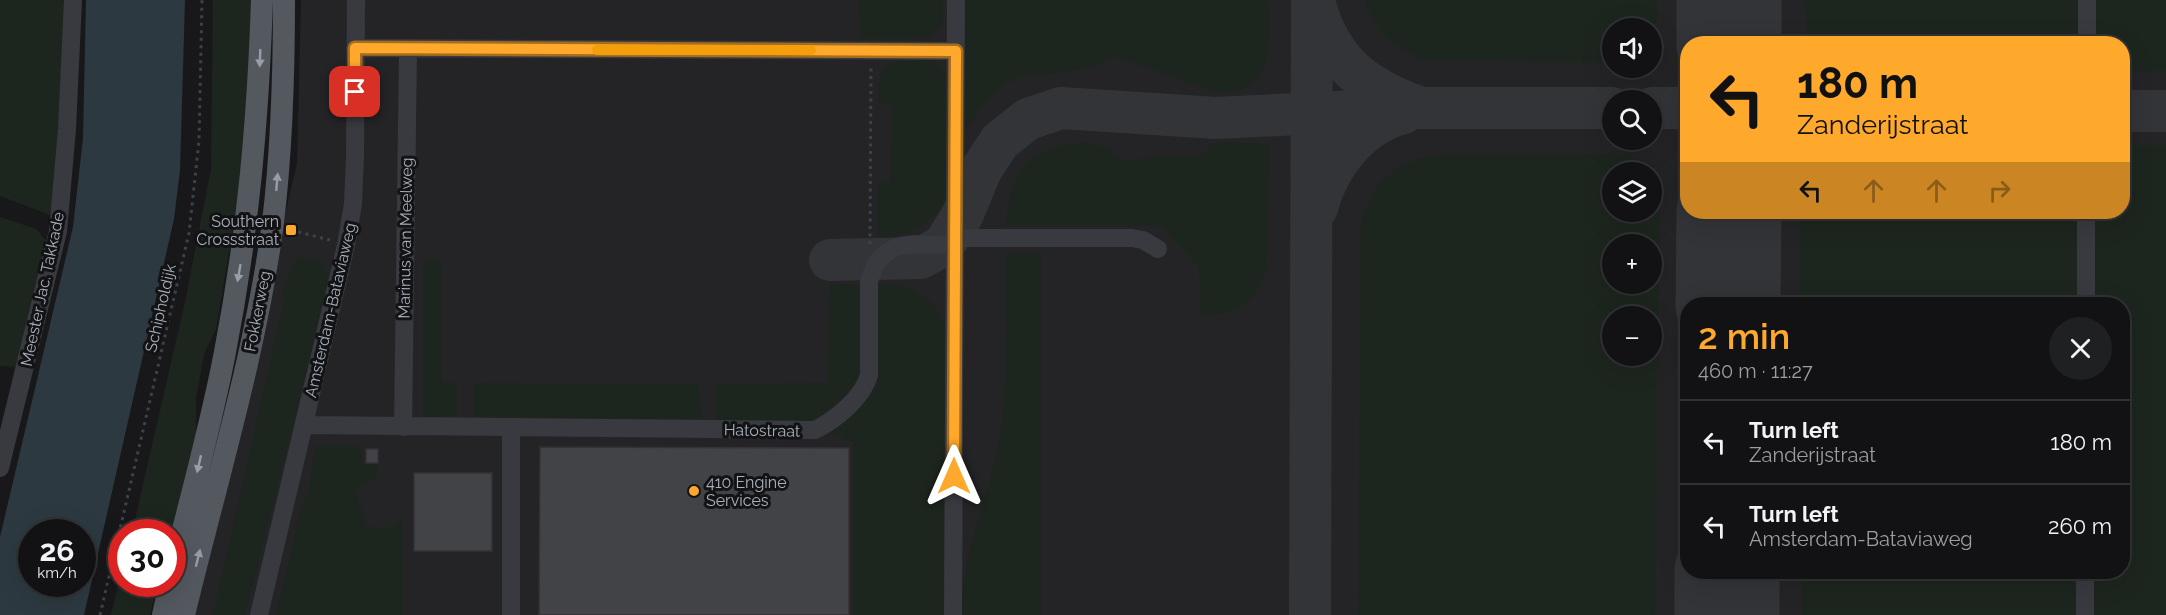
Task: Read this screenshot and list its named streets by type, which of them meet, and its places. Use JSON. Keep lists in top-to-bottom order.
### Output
{
  "streets": {
    "main road": ["Fokkerweg"],
    "street": [
      "Marinus van Meelweg",
      "Meester Jac. Takkade",
      "Amsterdam-Bataviaweg",
      "Hatostraat"
    ],
    "path": ["Schipholdijk"]
  },
  "crossings": [
    ["Marinus van Meelweg", "Hatostraat"],
    ["Amsterdam-Bataviaweg", "Hatostraat"]
  ],
  "places": {
    "transit": ["Southern Crossstraat"],
    "other": ["410 Engine Services"]
  },
  "page": {
    "map_buttons": ["+", "−"],
    "turn": ["180 m", "Zanderijstraat"],
    "heading": ["2 min", "460 m · 11:27"],
    "list": [
      {
        "name": "Turn left",
        "note": "Zanderijstraat",
        "value": "180 m"
      },
      {
        "name": "Turn left",
        "note": "Amsterdam-Bataviaweg",
        "value": "260 m"
      }
    ],
    "speed": "26 km/h",
    "limit": "30"
  }
}
